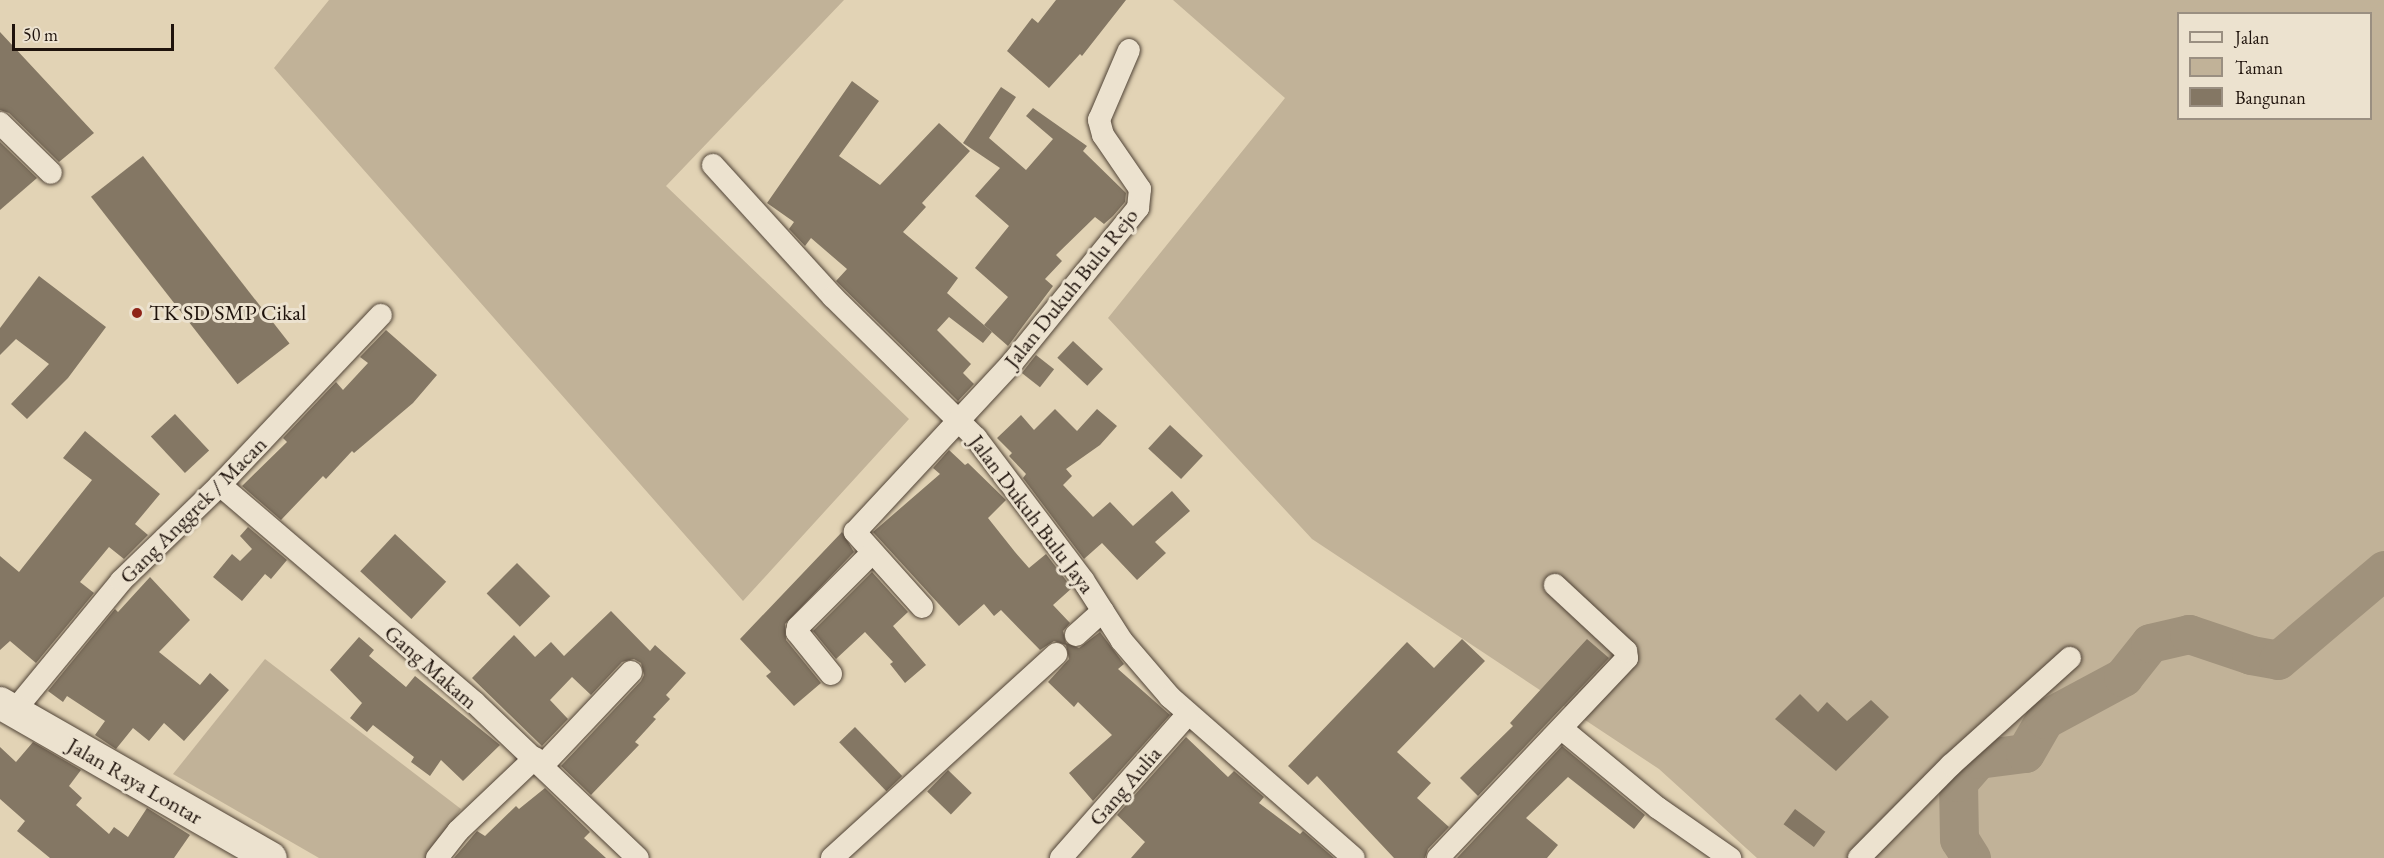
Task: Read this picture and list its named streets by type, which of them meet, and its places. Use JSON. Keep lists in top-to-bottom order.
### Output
{
  "streets": {
    "street": [
      "Jalan Dukuh Bulu Rejo",
      "Gang Anggrek / Macan",
      "Jalan Dukuh Bulu Jaya",
      "Gang Makam",
      "Jalan Raya Lontar",
      "Gang Aulia"
    ]
  },
  "crossings": [
    ["Jalan Dukuh Bulu Rejo", "Jalan Dukuh Bulu Jaya"],
    ["Gang Anggrek / Macan", "Gang Makam"],
    ["Gang Anggrek / Macan", "Jalan Raya Lontar"],
    ["Jalan Dukuh Bulu Jaya", "Gang Aulia"]
  ],
  "places": ["TK SD SMP Cikal"],
  "legend": ["Jalan", "Taman", "Bangunan"],
  "scale_bar": "50 m"
}
